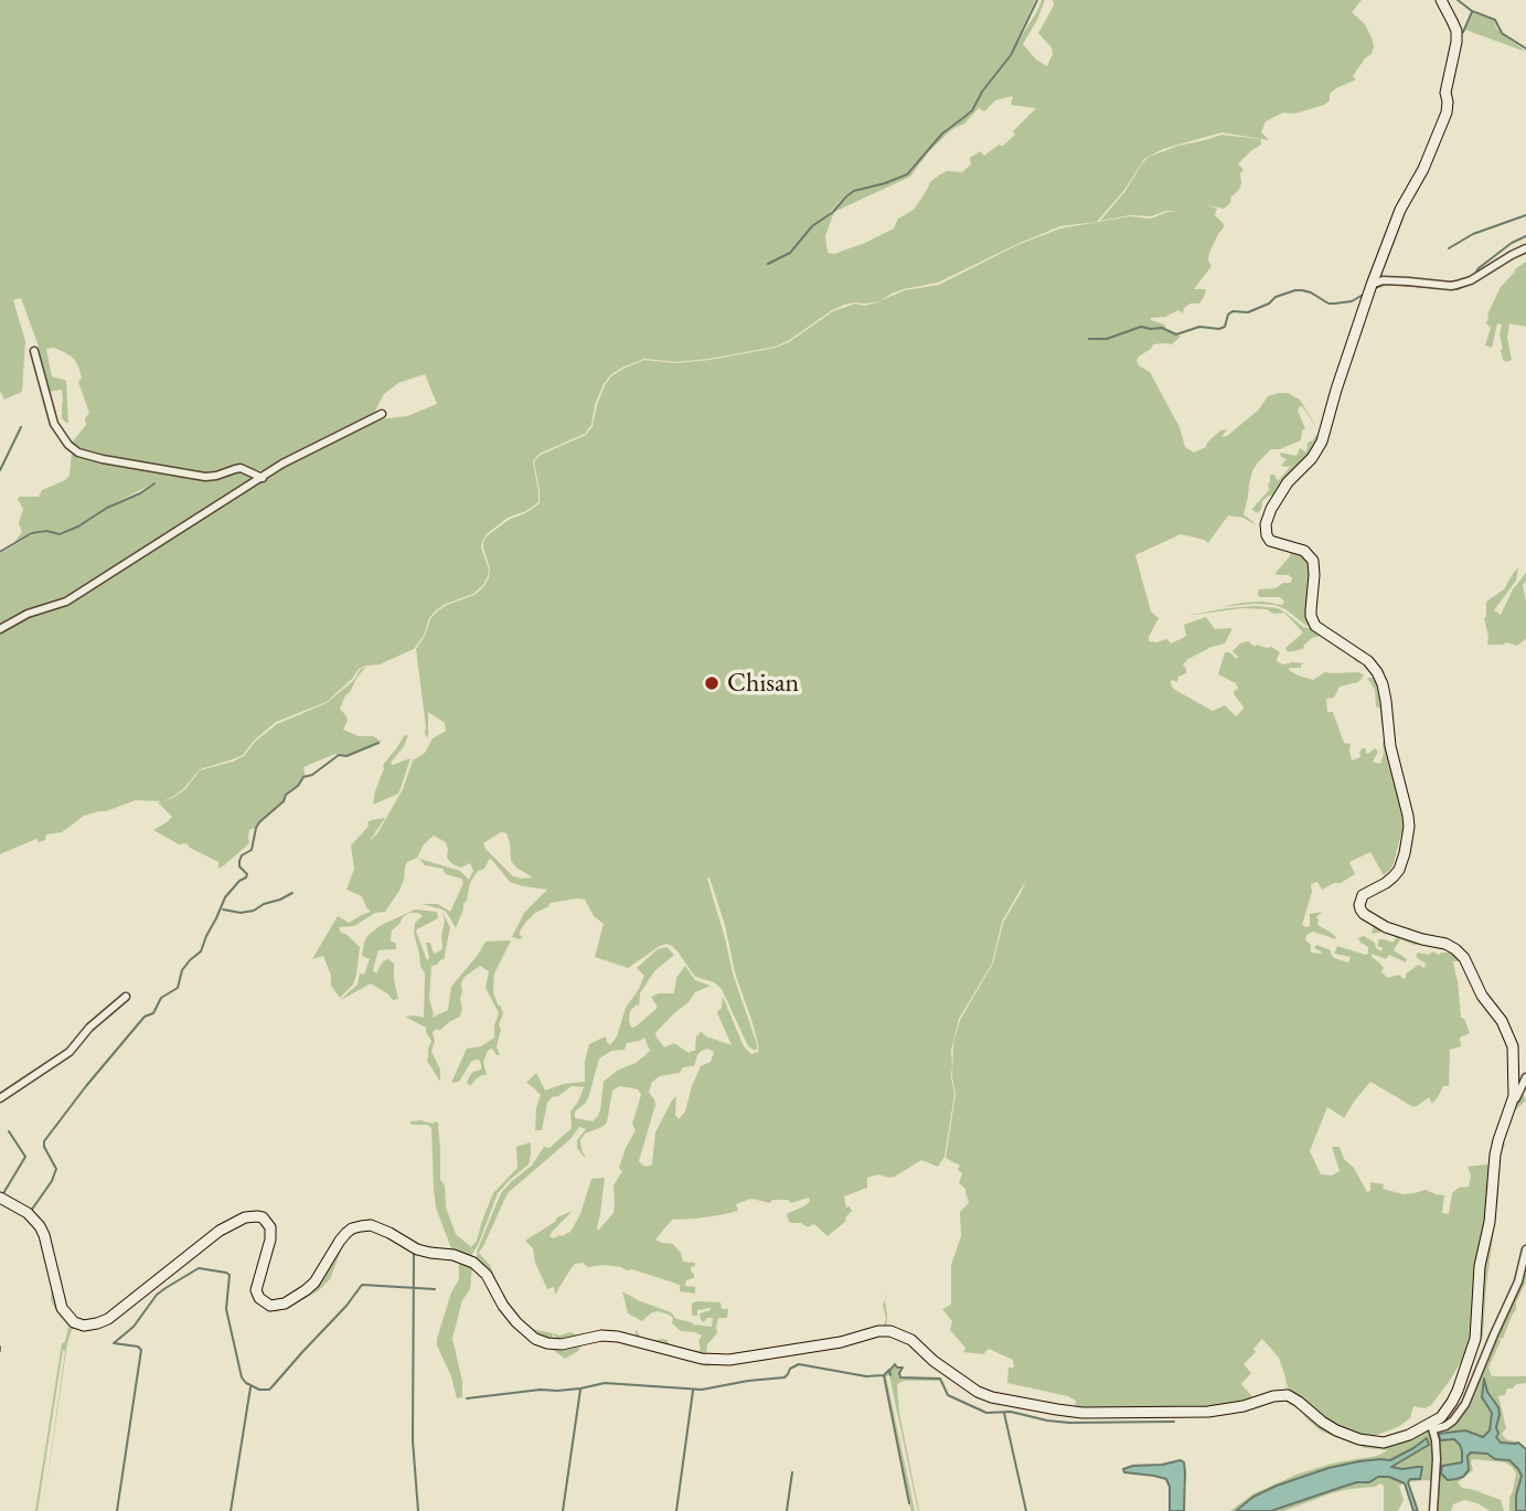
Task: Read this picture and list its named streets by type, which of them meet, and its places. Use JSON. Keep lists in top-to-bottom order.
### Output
{
  "places": ["Chisan"]
}
